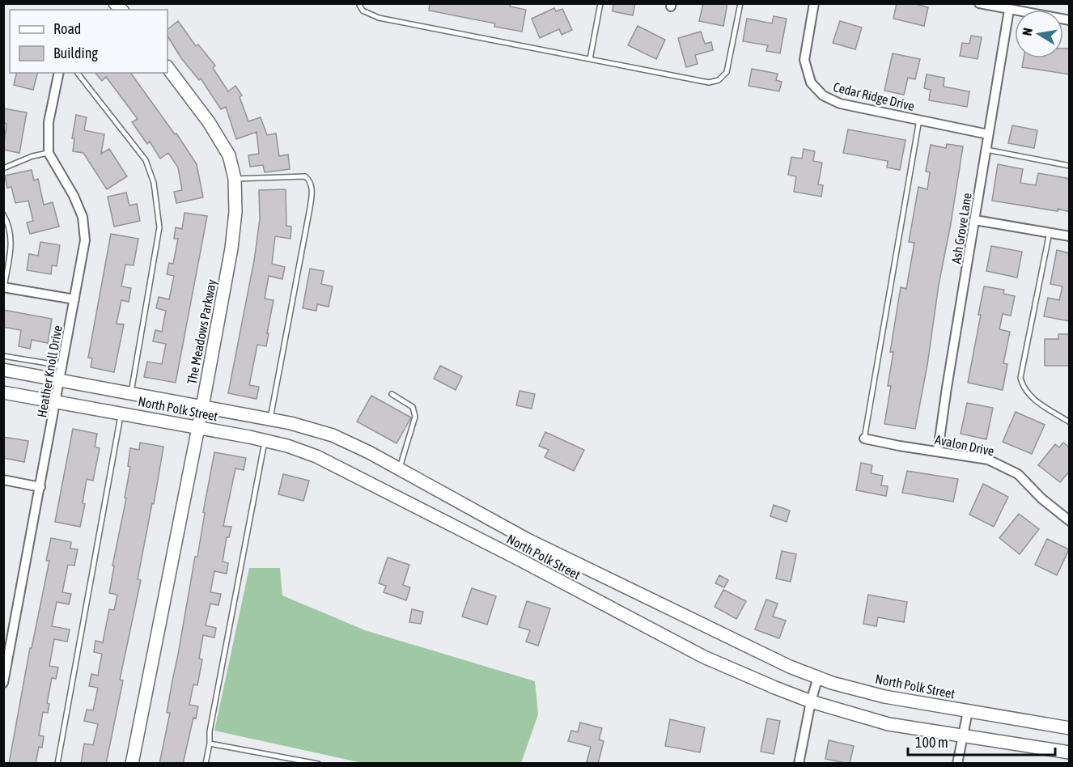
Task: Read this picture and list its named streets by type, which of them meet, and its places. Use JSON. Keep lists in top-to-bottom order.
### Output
{
  "streets": {
    "main road": ["The Meadows Parkway", "North Polk Street"],
    "street": [
      "Cedar Ridge Drive",
      "Ash Grove Lane",
      "Heather Knoll Drive",
      "Avalon Drive"
    ]
  },
  "crossings": [
    ["Cedar Ridge Drive", "Ash Grove Lane"],
    ["Ash Grove Lane", "Avalon Drive"],
    ["The Meadows Parkway", "North Polk Street"],
    ["Heather Knoll Drive", "North Polk Street"]
  ],
  "legend": ["Road", "Building"],
  "scale_bar": "100 m",
  "north": "left"
}
